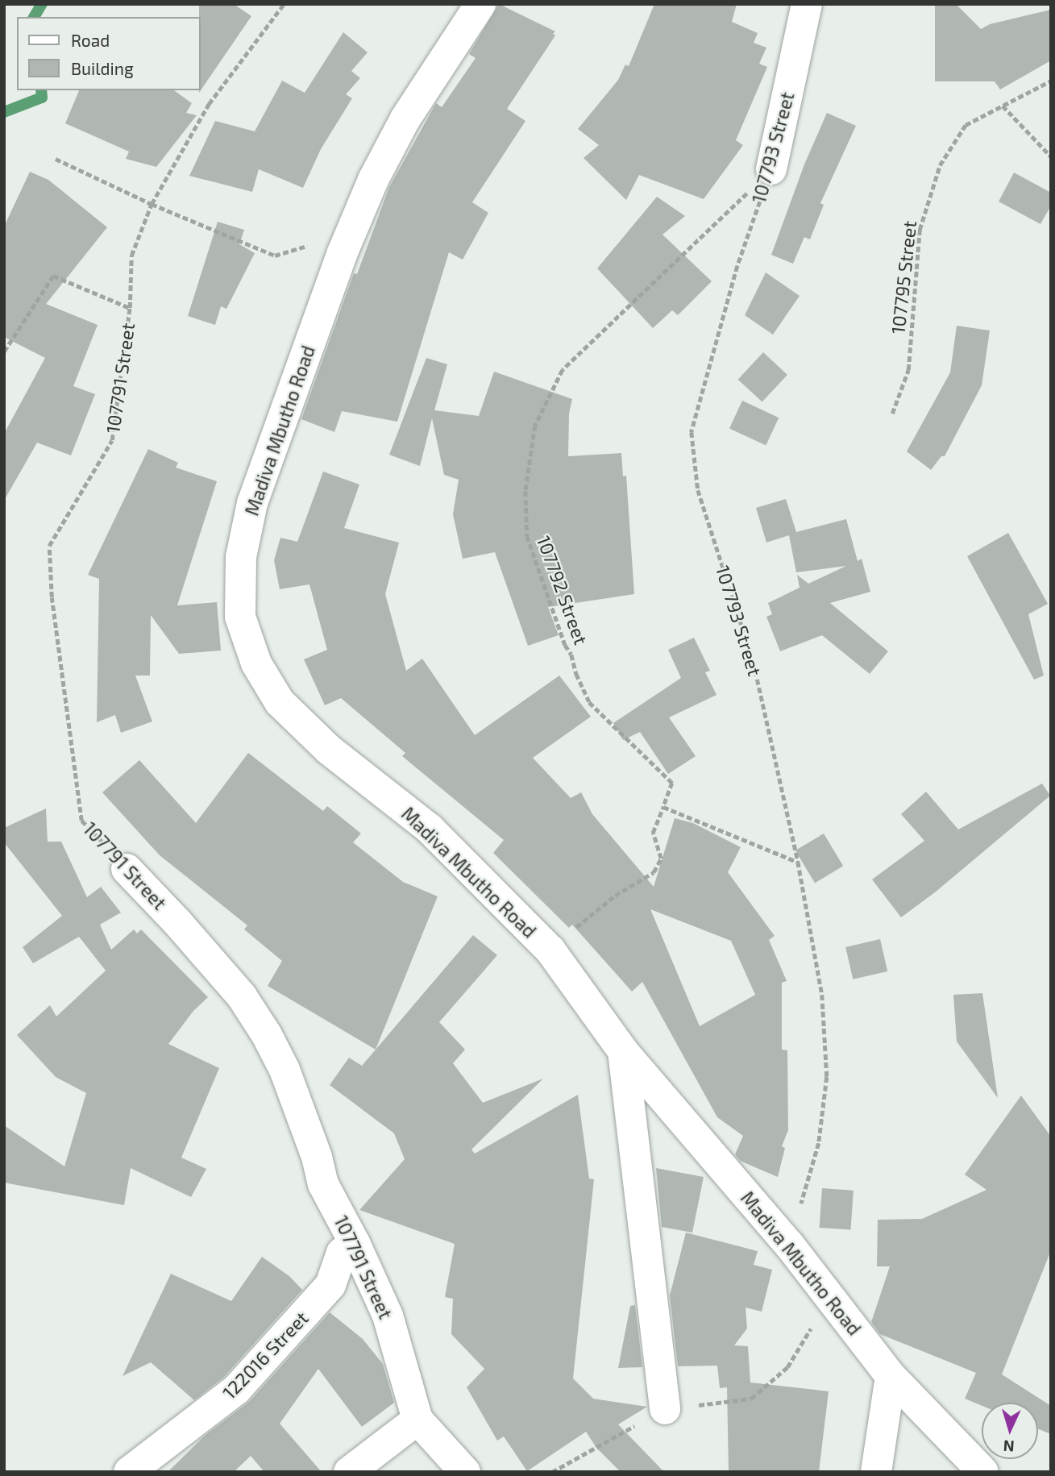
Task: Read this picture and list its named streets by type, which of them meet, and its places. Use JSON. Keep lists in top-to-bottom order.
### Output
{
  "streets": {
    "street": [
      "107793 Street",
      "107791 Street",
      "Madiva Mbutho Road",
      "122016 Street"
    ],
    "path": ["107795 Street", "107792 Street"]
  },
  "crossings": [
    ["107793 Street", "Madiva Mbutho Road"],
    ["107793 Street", "107792 Street"],
    ["107791 Street", "122016 Street"],
    ["Madiva Mbutho Road", "107792 Street"]
  ],
  "legend": ["Road", "Building"],
  "north": "bottom"
}
